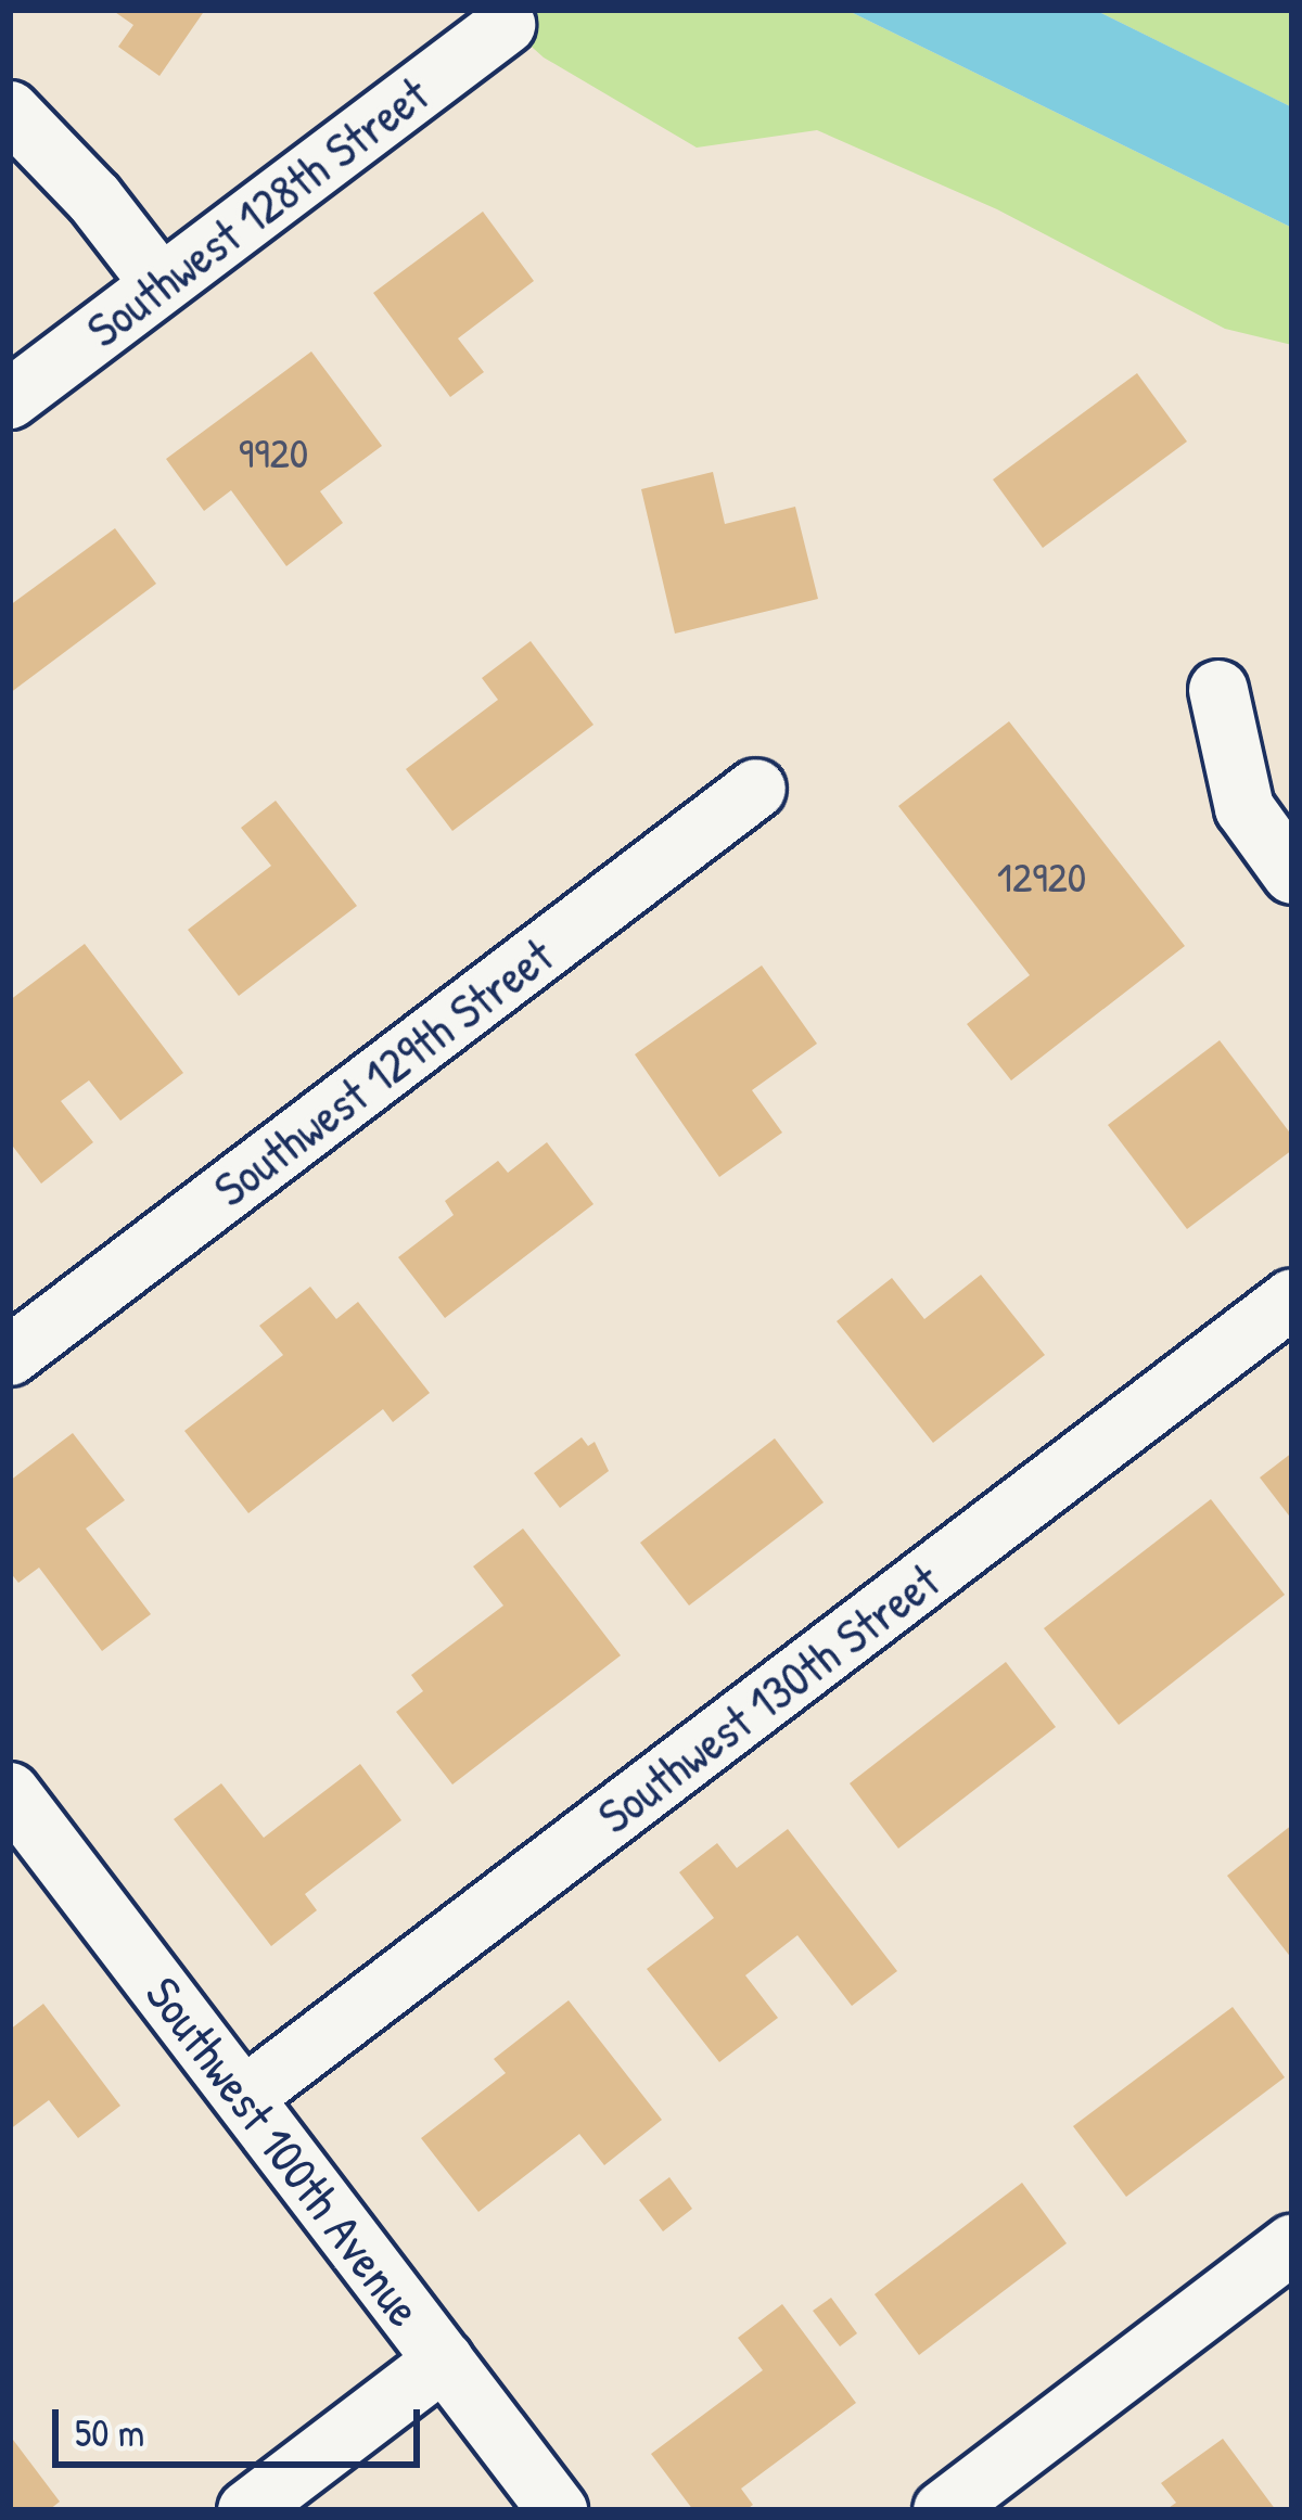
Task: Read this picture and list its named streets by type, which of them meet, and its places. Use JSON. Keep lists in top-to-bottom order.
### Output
{
  "streets": {
    "street": [
      "Southwest 128th Street",
      "Southwest 129th Street",
      "Southwest 130th Street",
      "Southwest 100th Avenue"
    ]
  },
  "crossings": [
    ["Southwest 130th Street", "Southwest 100th Avenue"]
  ],
  "house_numbers": ["9920", "12920"],
  "scale_bar": "50 m"
}
